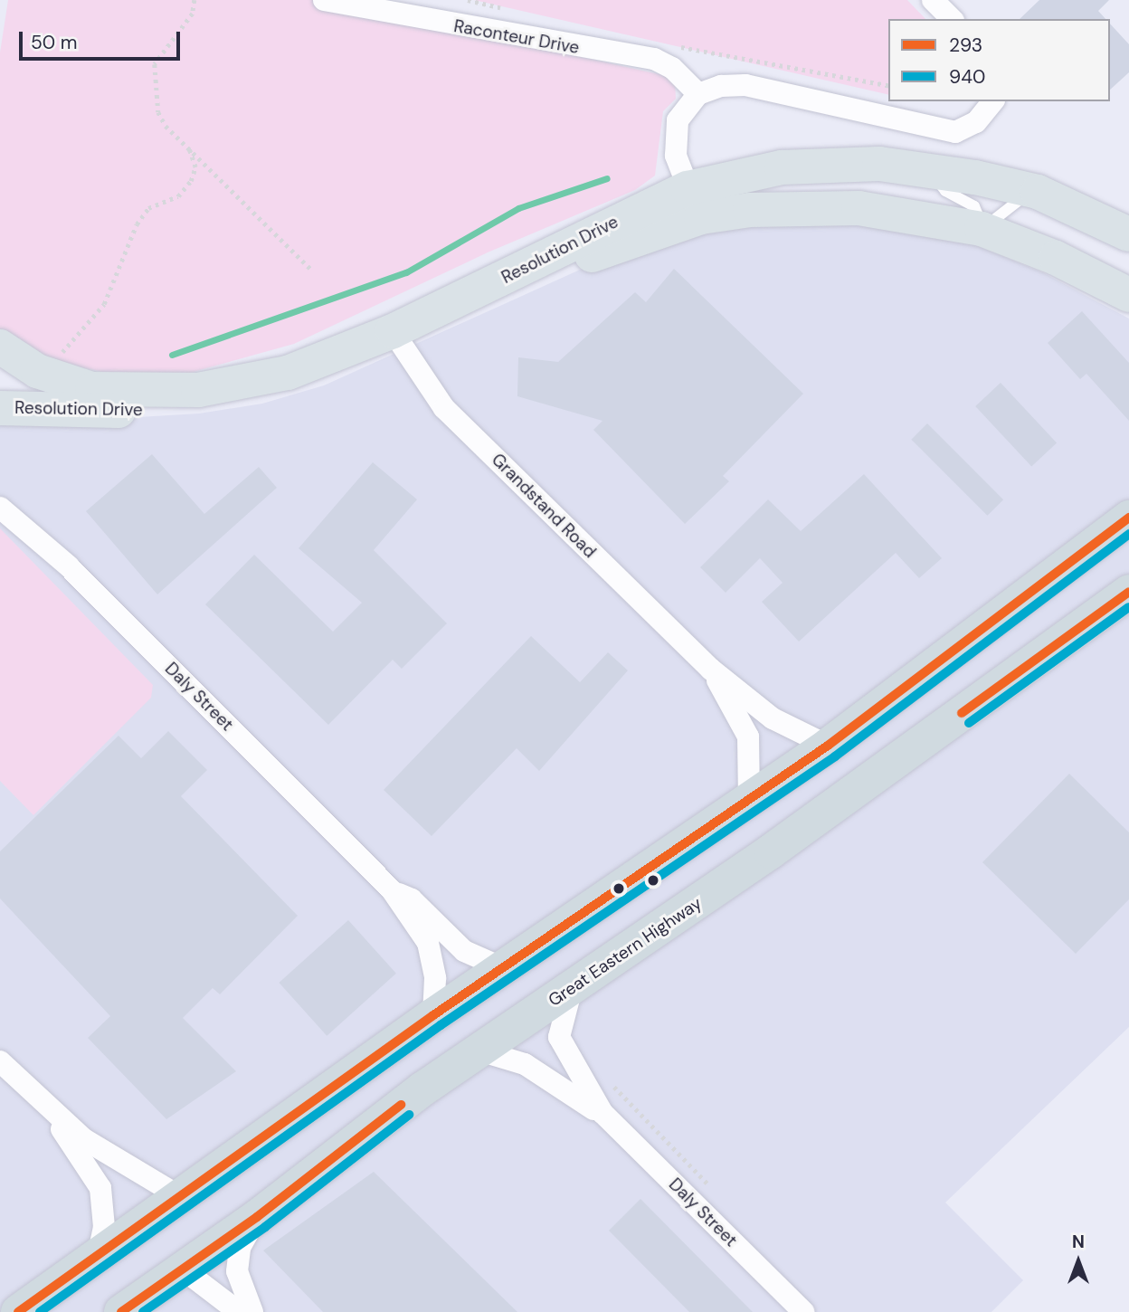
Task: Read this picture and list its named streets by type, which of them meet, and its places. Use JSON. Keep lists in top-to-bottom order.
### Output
{
  "streets": {
    "highway": ["Great Eastern Highway"],
    "main road": ["Resolution Drive"],
    "street": ["Raconteur Drive", "Grandstand Road", "Daly Street"]
  },
  "crossings": [
    ["Resolution Drive", "Grandstand Road"],
    ["Daly Street", "Great Eastern Highway"]
  ],
  "lines": ["transit line 293", "transit line 940"],
  "legend": ["293", "940"],
  "scale_bar": "50 m",
  "north": "top"
}
